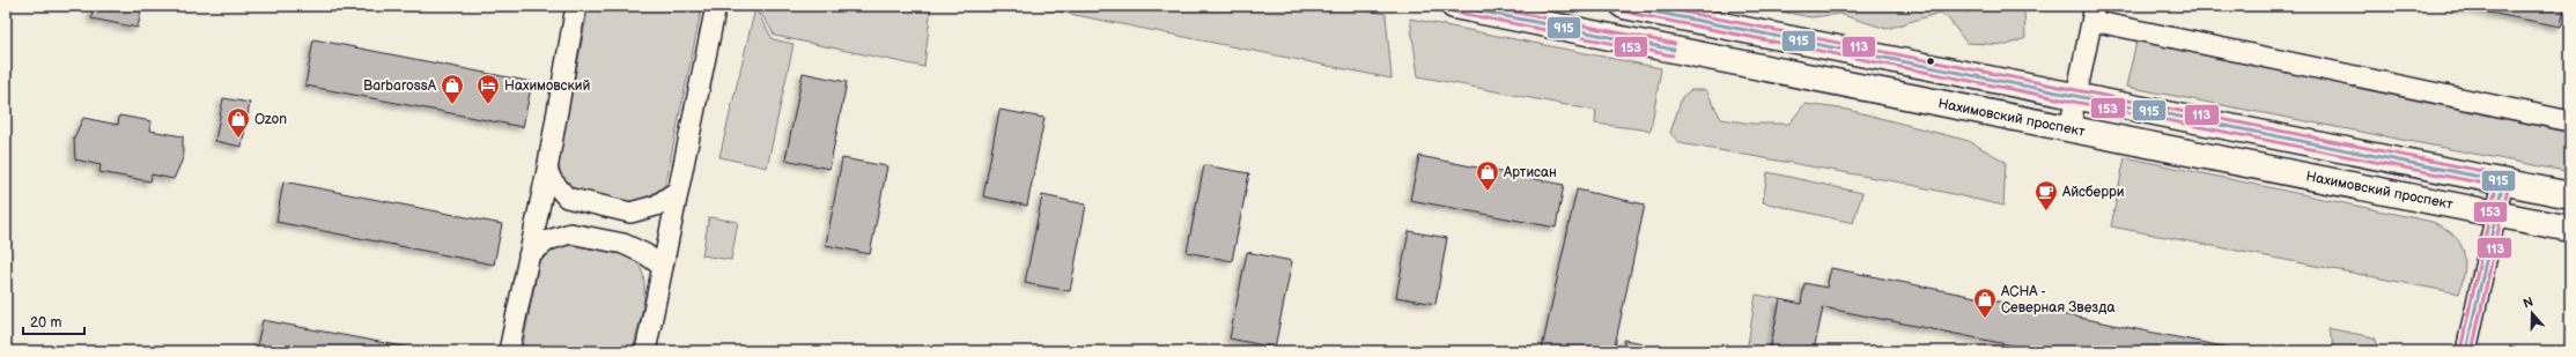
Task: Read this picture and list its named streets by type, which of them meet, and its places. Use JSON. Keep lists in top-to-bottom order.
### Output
{
  "streets": {
    "main road": ["Нахимовский проспект"]
  },
  "places": {
    "shop": [
      "BarbarossA",
      "Ozon",
      "Артисан",
      "АСНА - Северная Звезда"
    ],
    "hotel": ["Нахимовский"],
    "cafe": ["Айсберри"]
  },
  "lines": ["transit line 915", "transit line 113", "transit line 153"],
  "scale_bar": "20 m",
  "north": "top"
}
